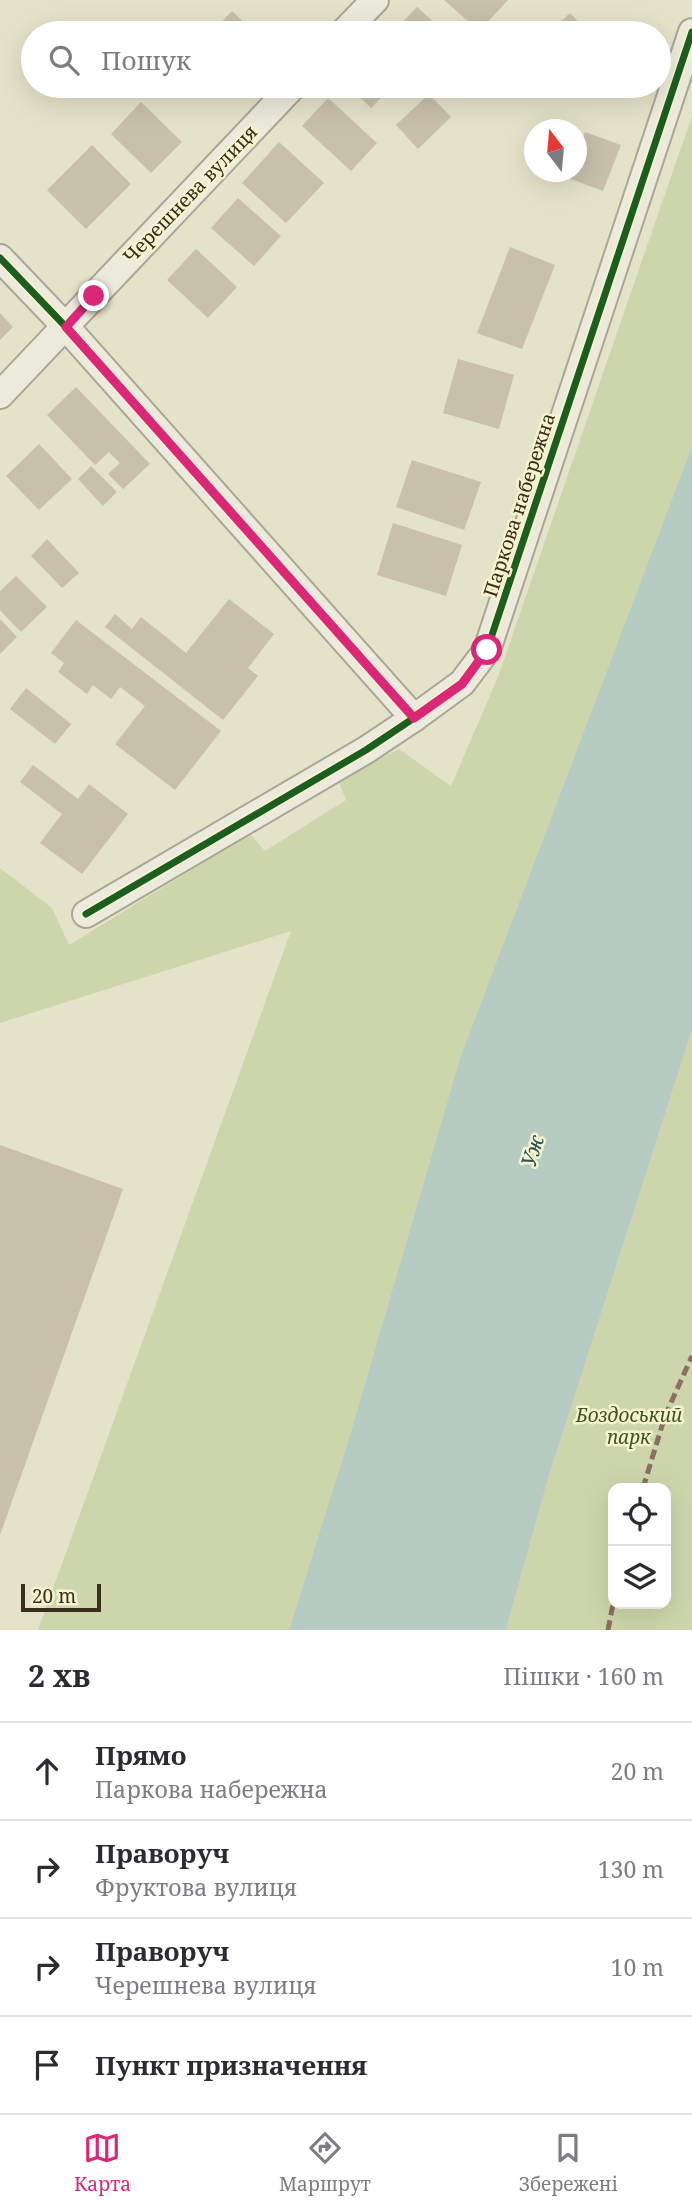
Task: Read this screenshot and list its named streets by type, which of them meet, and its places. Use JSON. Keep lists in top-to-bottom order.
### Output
{
  "streets": {
    "street": ["Черешнева вулиця", "Паркова набережна"]
  },
  "water": ["Уж"],
  "parks": ["Боздоський парк"],
  "scale_bar": "20 m",
  "north": "top",
  "page": {
    "search": "Пошук",
    "scale": "20 m",
    "heading": ["2 хв", "Пішки · 160 m"],
    "list": [
      ["Прямо", "Паркова набережна", "20 m"],
      ["Праворуч", "Фруктова вулиця", "130 m"],
      ["Праворуч", "Черешнева вулиця", "10 m"],
      "Пункт призначення"
    ],
    "nav": ["Карта", "Маршрут", "Збережені"]
  }
}
